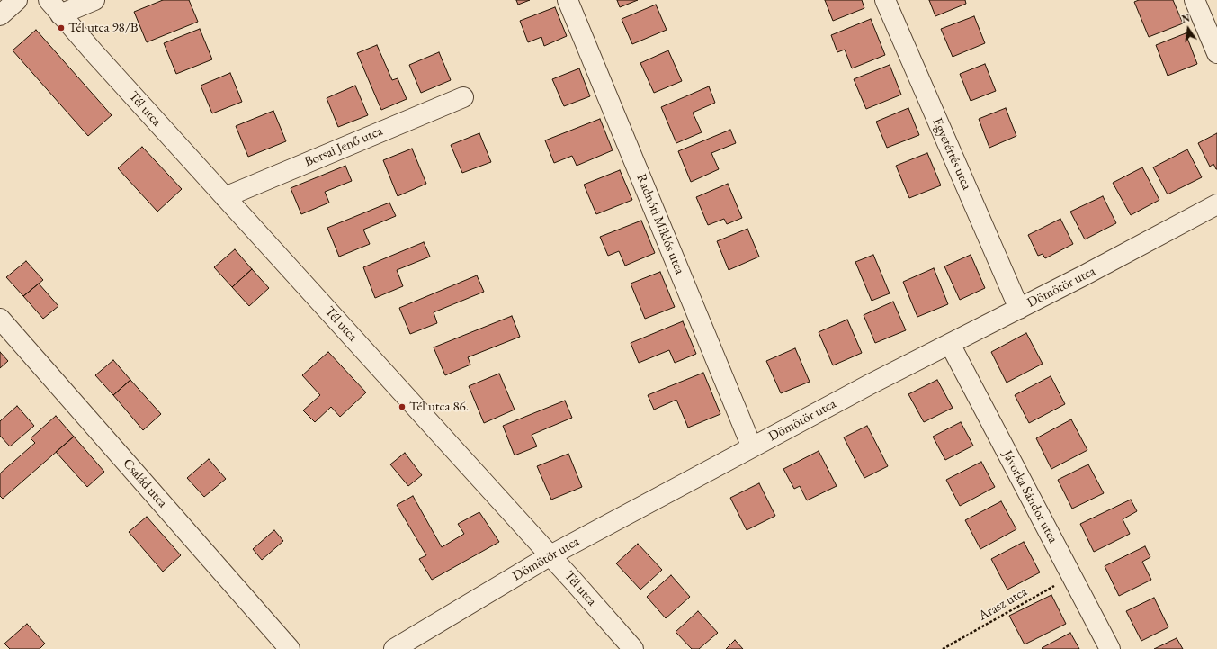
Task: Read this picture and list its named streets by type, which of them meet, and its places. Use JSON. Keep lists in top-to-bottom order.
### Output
{
  "streets": {
    "street": [
      "Tél utca",
      "Borsai Jenő utca",
      "Egyetértés utca",
      "Radnóti Miklós utca",
      "Dömötör utca",
      "Család utca",
      "Jávorka Sándor utca"
    ],
    "path": ["Arasz utca"]
  },
  "crossings": [
    ["Tél utca", "Borsai Jenő utca"],
    ["Tél utca", "Dömötör utca"],
    ["Egyetértés utca", "Dömötör utca"],
    ["Radnóti Miklós utca", "Dömötör utca"],
    ["Dömötör utca", "Jávorka Sándor utca"],
    ["Jávorka Sándor utca", "Arasz utca"]
  ],
  "places": ["Tél utca 98/B", "Tél utca 86."],
  "north": "top"
}
